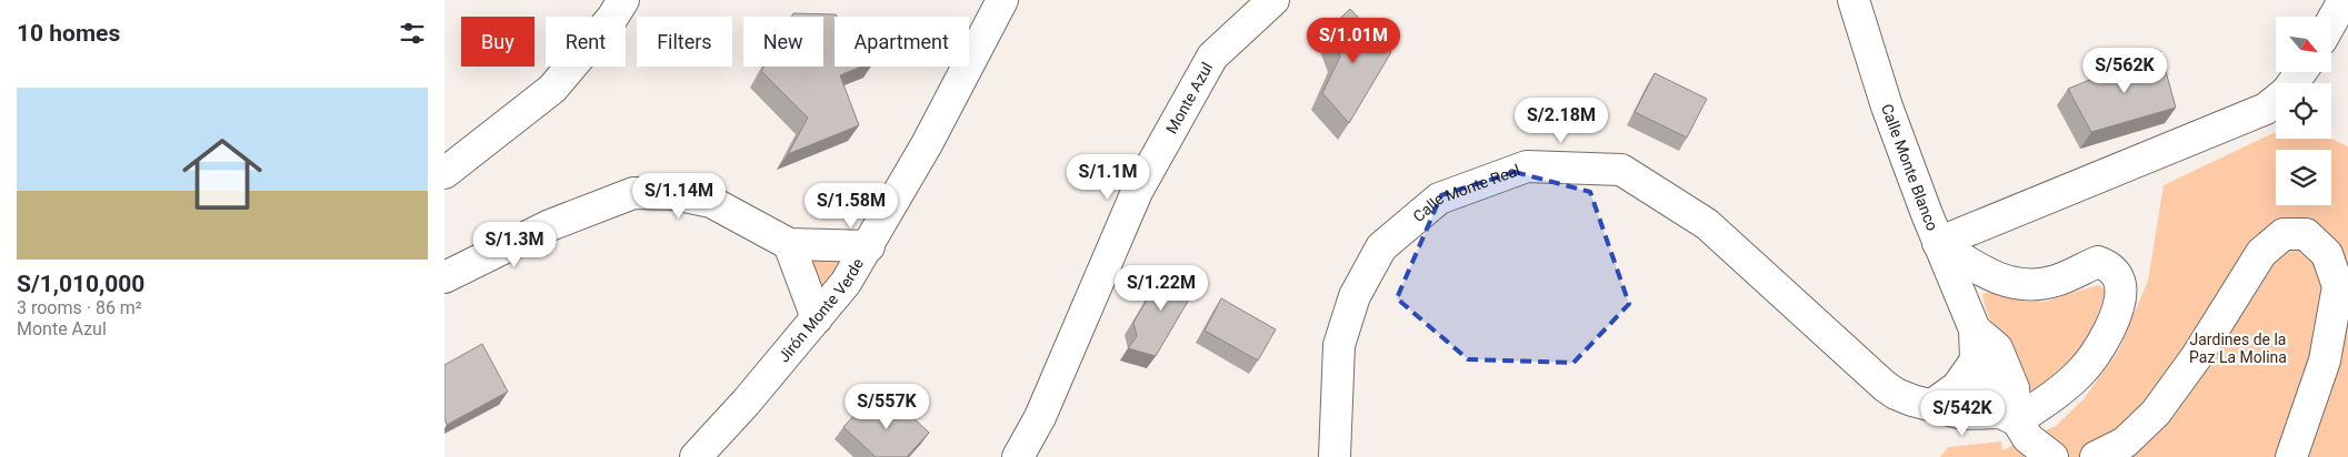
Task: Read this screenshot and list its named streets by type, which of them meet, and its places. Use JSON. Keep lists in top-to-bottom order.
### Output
{
  "streets": {
    "street": [
      "Monte Azul",
      "Calle Monte Blanco",
      "Calle Monte Real",
      "Jirón Monte Verde"
    ]
  },
  "crossings": [
    ["Calle Monte Blanco", "Calle Monte Real"]
  ],
  "parks": ["Jardines de la Paz La Molina"],
  "north": "bottom right",
  "page": {
    "heading": "10 homes",
    "chip": [
      "Buy",
      "Rent",
      "Filters",
      "New",
      "Apartment"
    ],
    "price": [
      "S/1.01M",
      "S/562K",
      "S/2.18M",
      "S/1.1M",
      "S/1.14M",
      "S/1.58M",
      "S/1.3M",
      "S/1.22M",
      "S/557K",
      "S/542K"
    ],
    "list": [
      {
        "name": "S/1,010,000",
        "note": "3 rooms · 86 m² · Monte Azul"
      }
    ]
  }
}
